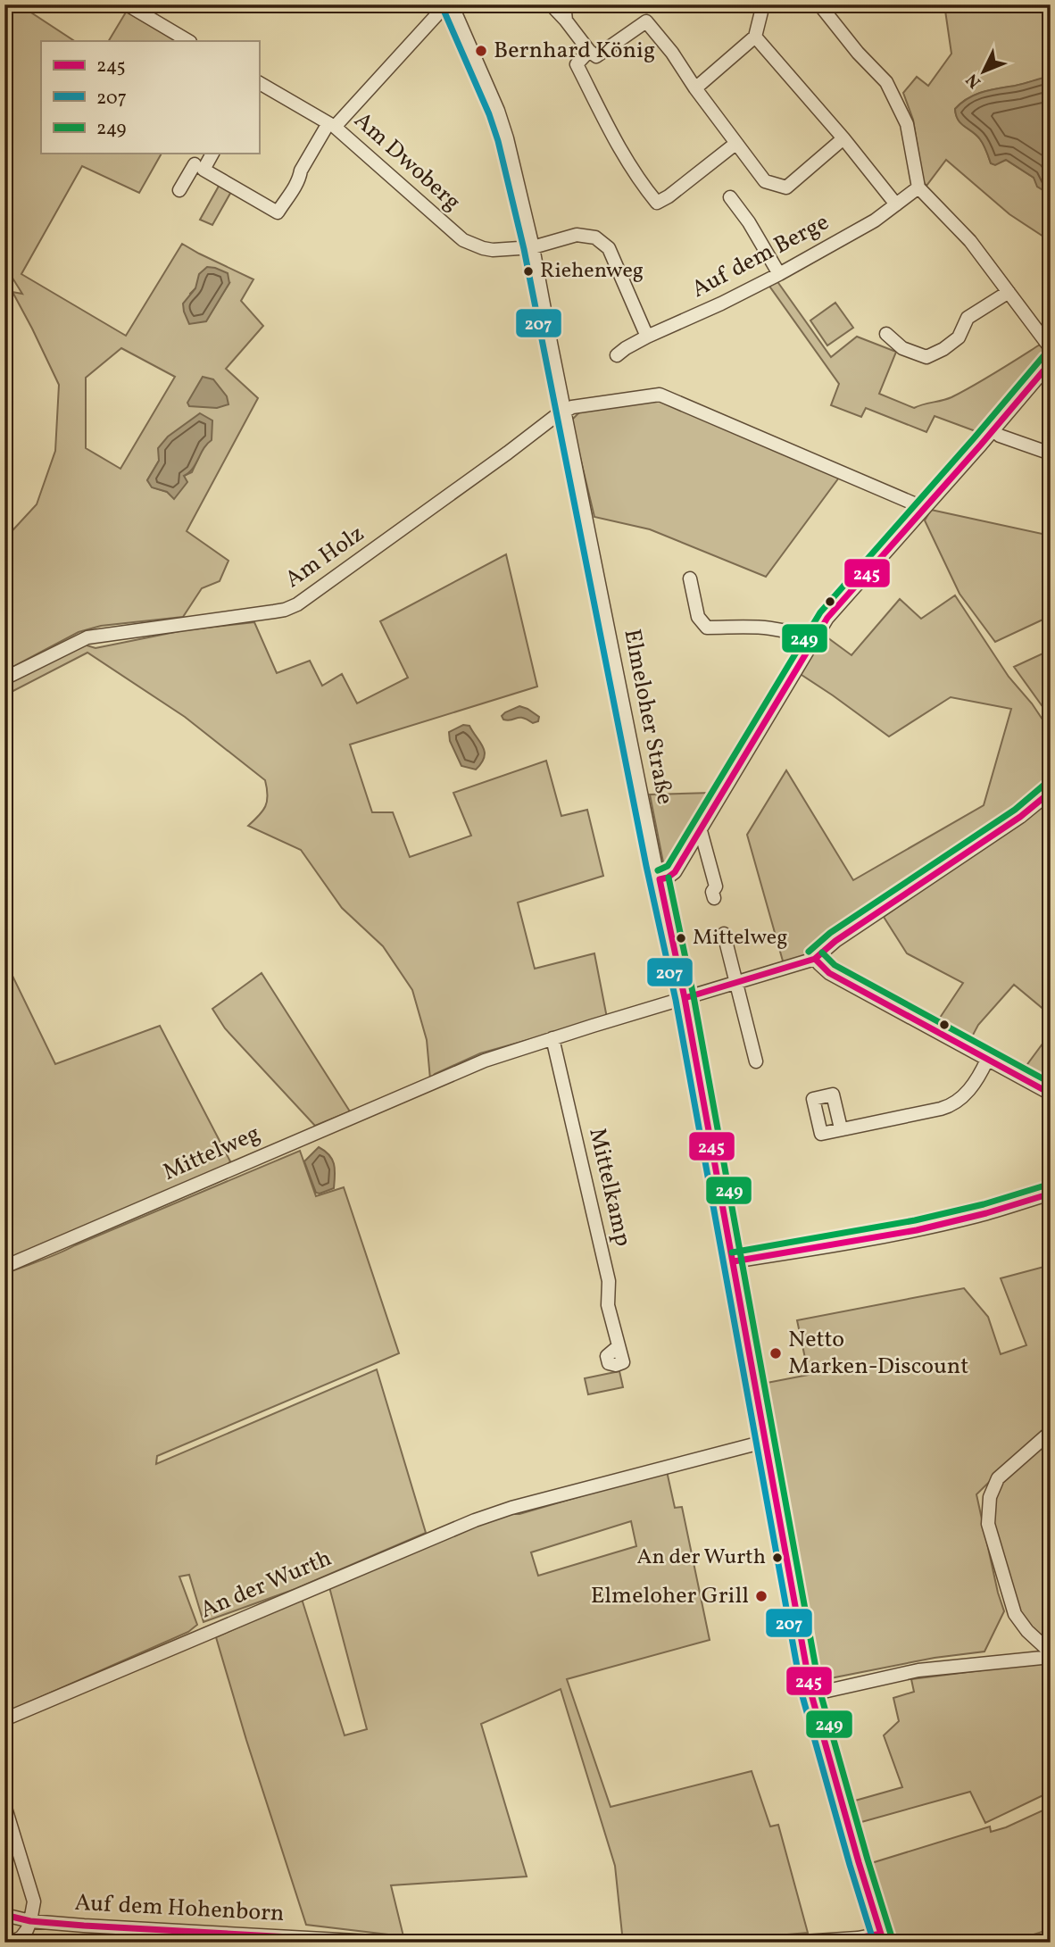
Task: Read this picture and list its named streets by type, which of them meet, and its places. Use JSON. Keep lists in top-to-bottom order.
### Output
{
  "streets": {
    "street": [
      "Am Dwoberg",
      "Auf dem Berge",
      "Am Holz",
      "Elmeloher Straße",
      "Mittelweg",
      "Mittelkamp",
      "An der Wurth",
      "Auf dem Hohenborn"
    ]
  },
  "crossings": [
    ["Am Dwoberg", "Auf dem Berge"],
    ["Am Dwoberg", "Elmeloher Straße"],
    ["Am Holz", "Elmeloher Straße"],
    ["Elmeloher Straße", "Mittelweg"],
    ["Elmeloher Straße", "An der Wurth"],
    ["Mittelweg", "Mittelkamp"]
  ],
  "places": [
    "Bernhard König",
    "Riehenweg",
    "Mittelweg",
    "Netto Marken-Discount",
    "An der Wurth",
    "Elmeloher Grill"
  ],
  "lines": ["transit line 207", "transit line 249", "transit line 245"],
  "legend": ["245", "207", "249"],
  "north": "bottom left"
}
